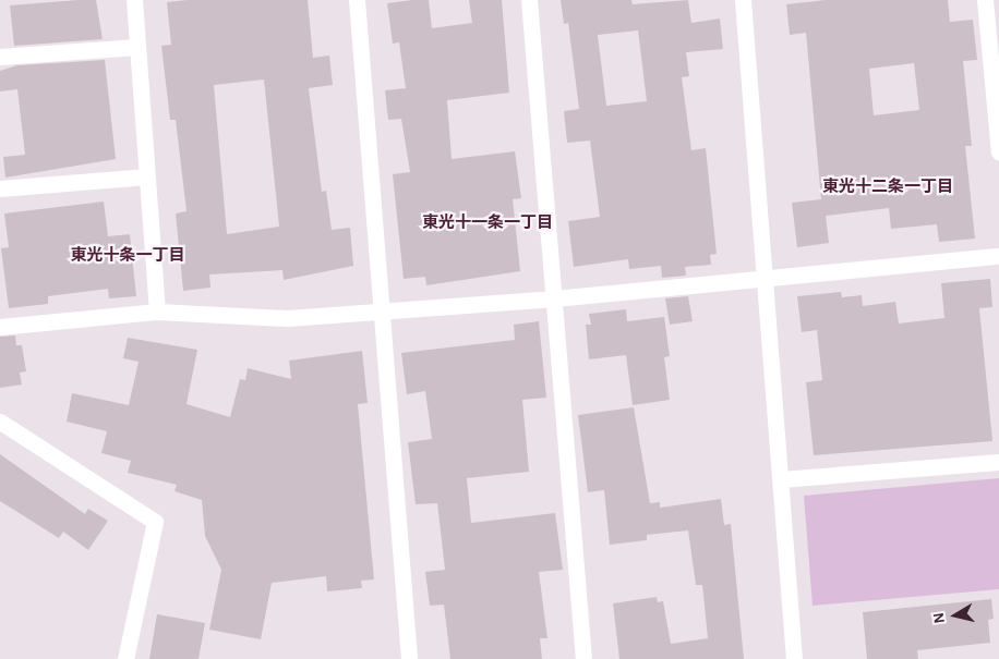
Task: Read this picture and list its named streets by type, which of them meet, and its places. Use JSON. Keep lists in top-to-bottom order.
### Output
{
  "districts": ["東光十二条一丁目", "東光十一条一丁目", "東光十条一丁目"],
  "north": "left"
}
